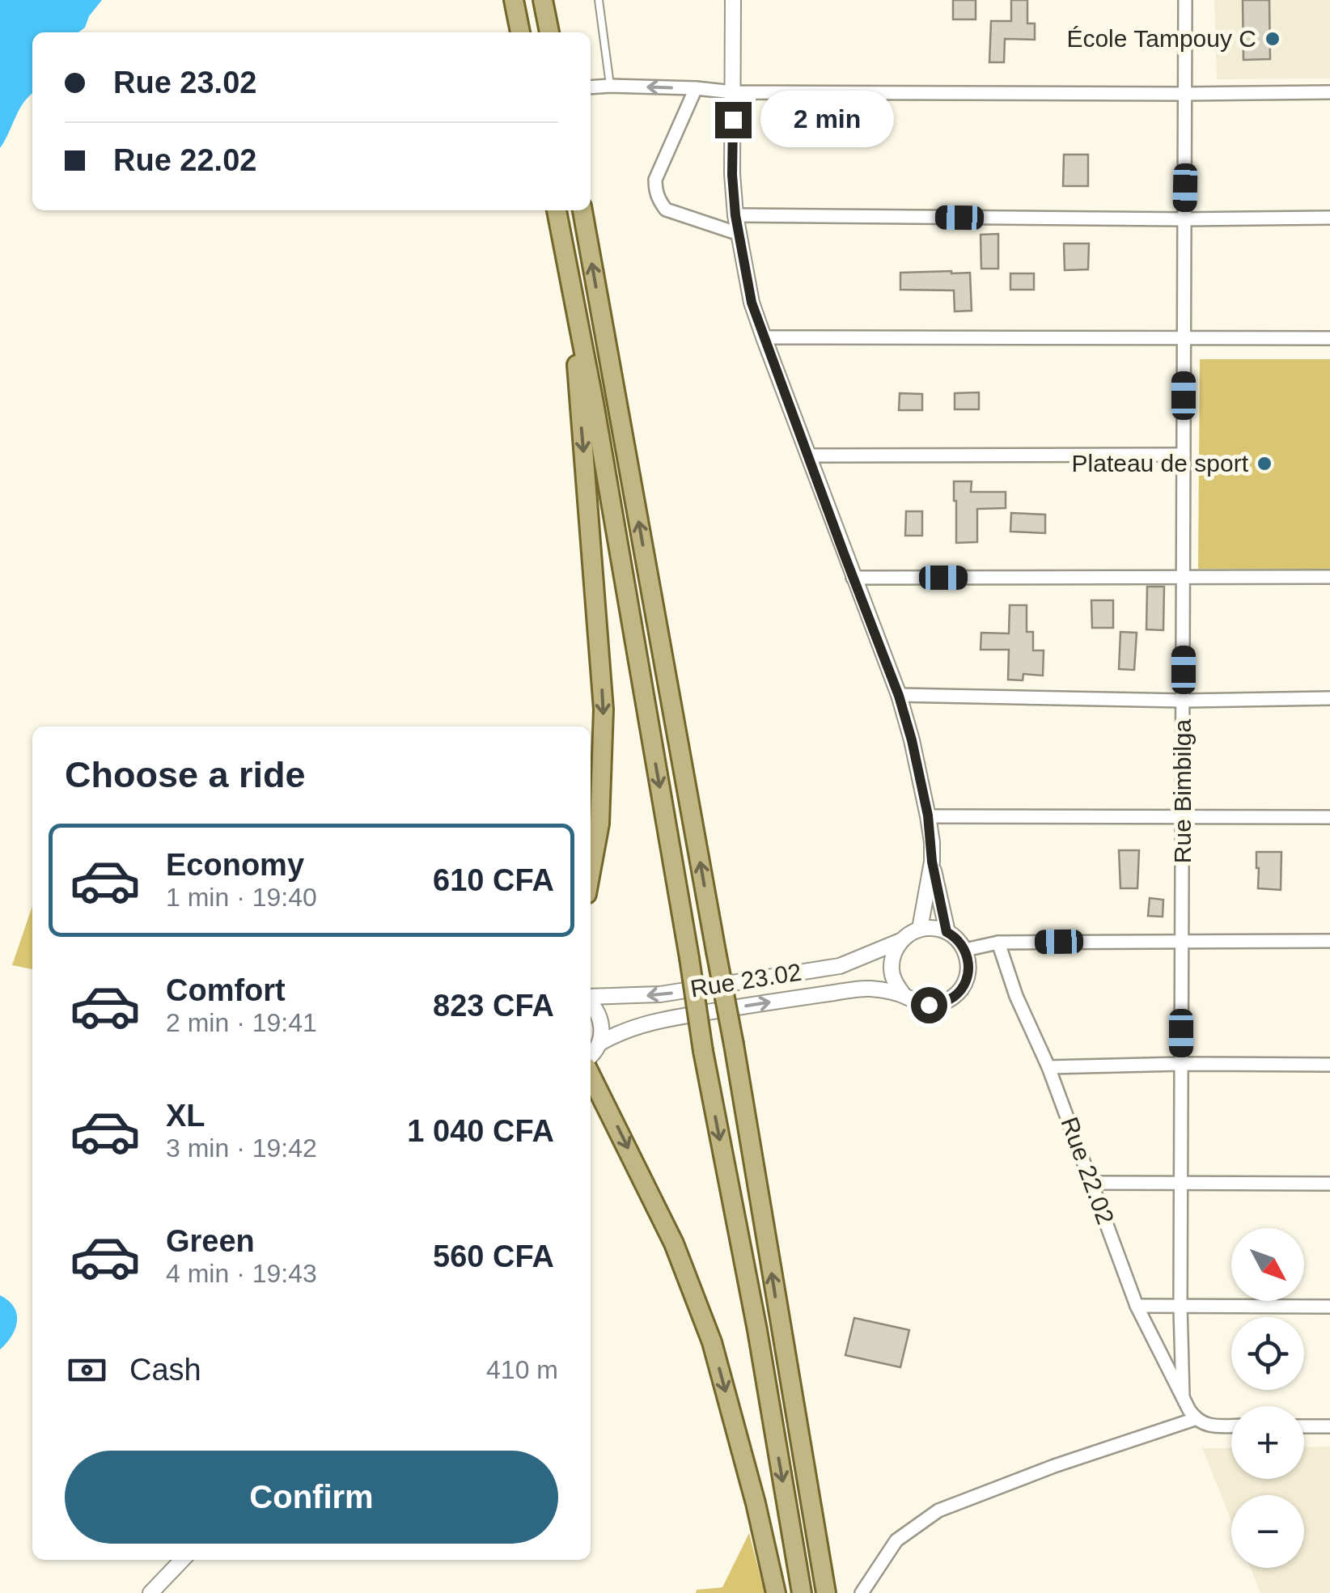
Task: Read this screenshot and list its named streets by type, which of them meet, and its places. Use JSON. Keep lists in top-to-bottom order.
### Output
{
  "streets": {
    "street": ["Rue Bimbilga", "Rue 23.02", "Rue 22.02"]
  },
  "crossings": [
    ["Rue Bimbilga", "Rue 22.02"]
  ],
  "places": ["École Tampouy C", "Plateau de sport"],
  "north": "bottom right",
  "page": {
    "banner": ["Rue 23.02", "Rue 22.02"],
    "bubble": "2 min",
    "heading": "Choose a ride",
    "list": [
      {
        "name": "Economy",
        "note": "1 min · 19:40",
        "value": "610 CFA"
      },
      {
        "name": "Comfort",
        "note": "2 min · 19:41",
        "value": "823 CFA"
      },
      {
        "name": "XL",
        "note": "3 min · 19:42",
        "value": "1 040 CFA"
      },
      {
        "name": "Green",
        "note": "4 min · 19:43",
        "value": "560 CFA"
      }
    ],
    "map_buttons": ["+", "−"],
    "pay": ["Cash", "410 m"],
    "buttons": "Confirm"
  }
}
